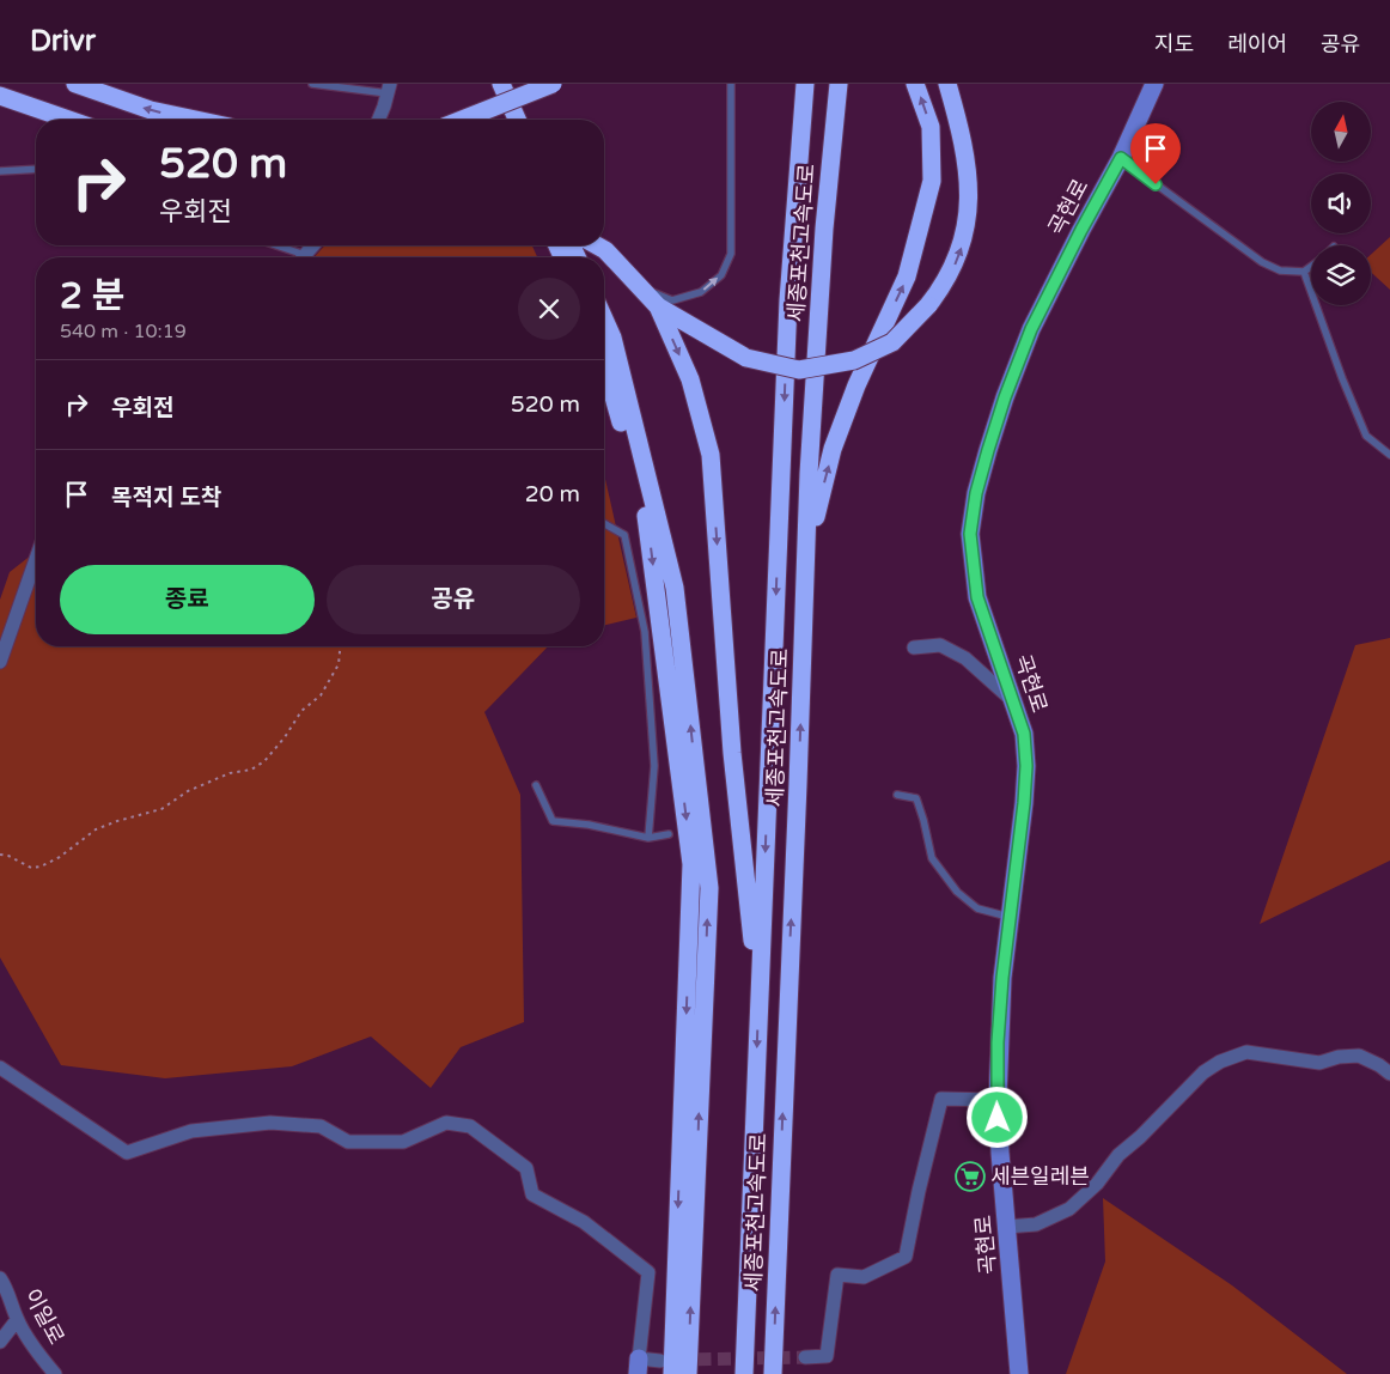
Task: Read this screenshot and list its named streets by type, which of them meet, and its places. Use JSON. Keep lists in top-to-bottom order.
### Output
{
  "streets": {
    "highway": ["세종포천고속도로"],
    "main road": ["곡현로"],
    "street": ["이일로"]
  },
  "places": {
    "supermarket": ["세븐일레븐"]
  },
  "north": "top",
  "page": {
    "header": "Drivr",
    "nav": ["지도", "레이어", "공유"],
    "turn": ["520 m", "우회전"],
    "heading": ["2 분", "540 m · 10:19"],
    "list": [
      {
        "name": "우회전",
        "value": "520 m"
      },
      {
        "name": "목적지 도착",
        "value": "20 m"
      }
    ],
    "buttons": ["종료", "공유"]
  }
}
